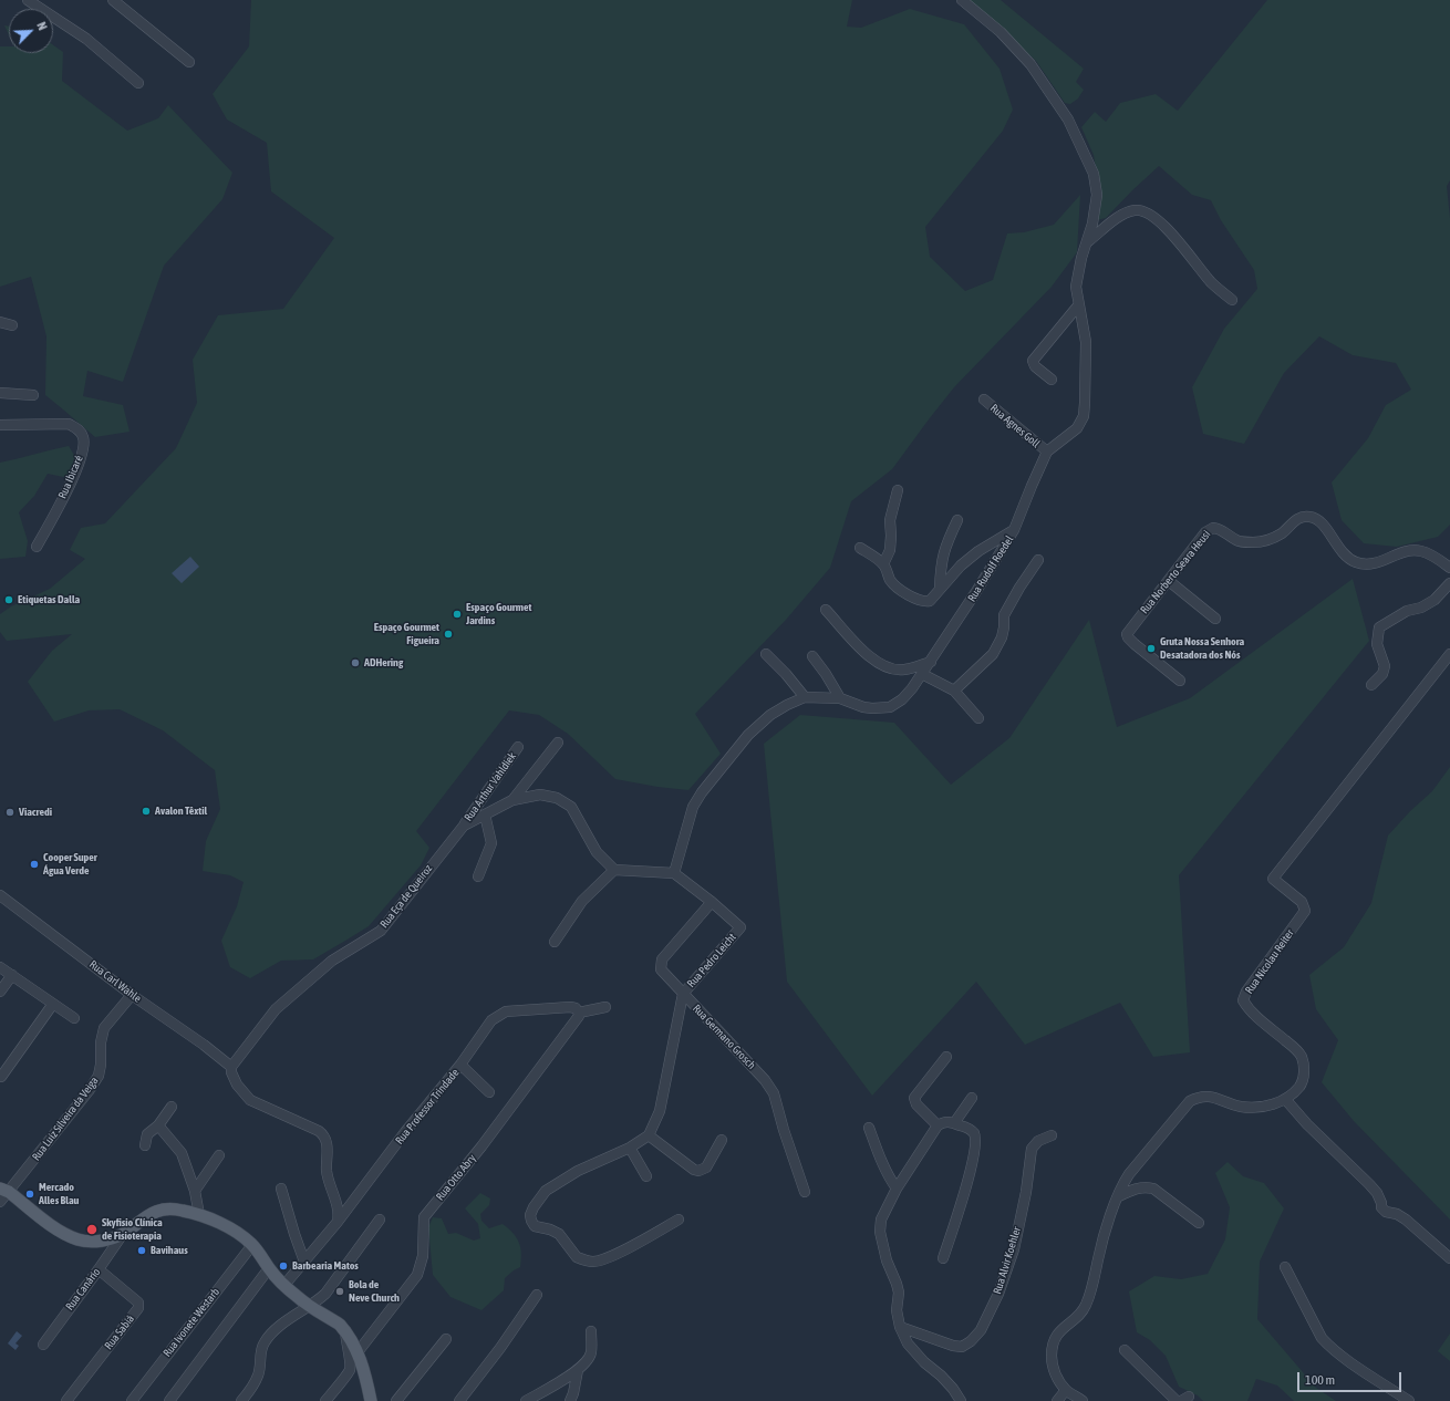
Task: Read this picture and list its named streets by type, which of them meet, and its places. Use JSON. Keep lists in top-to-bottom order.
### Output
{
  "streets": {
    "street": [
      "Rua Agnes Goll",
      "Rua Ibicaré",
      "Rua Rudolf Roedel",
      "Rua Norberto Seara Heusi",
      "Rua Arthur Vahldiek",
      "Rua Eça de Queiroz",
      "Rua Pedro Leicht",
      "Rua Nicolau Reiter",
      "Rua Carl Wahle",
      "Rua Germano Grosch",
      "Rua Professor Trindade",
      "Rua Luiz Silveira da Veiga",
      "Rua Otto Abry",
      "Rua Alvir Koehler",
      "Rua Canário",
      "Rua Ivonete Westarb",
      "Rua Sabiá"
    ]
  },
  "crossings": [
    ["Rua Agnes Goll", "Rua Rudolf Roedel"],
    ["Rua Arthur Vahldiek", "Rua Eça de Queiroz"],
    ["Rua Eça de Queiroz", "Rua Carl Wahle"],
    ["Rua Pedro Leicht", "Rua Germano Grosch"],
    ["Rua Carl Wahle", "Rua Luiz Silveira da Veiga"],
    ["Rua Professor Trindade", "Rua Otto Abry"],
    ["Rua Canário", "Rua Sabiá"]
  ],
  "places": [
    "Etiquetas Dalla",
    "Espaço Gourmet Jardins",
    "Espaço Gourmet Figueira",
    "Gruta Nossa Senhora Desatadora dos Nós",
    "ADHering",
    "Avalon Têxtil",
    "Viacredi",
    "Cooper Super Água Verde",
    "Mercado Alles Blau",
    "Skyfisio Clínica de Fisioterapia",
    "Bavihaus",
    "Barbearia Matos",
    "Bola de Neve Church"
  ],
  "scale_bar": "100 m",
  "north": "top right"
}
